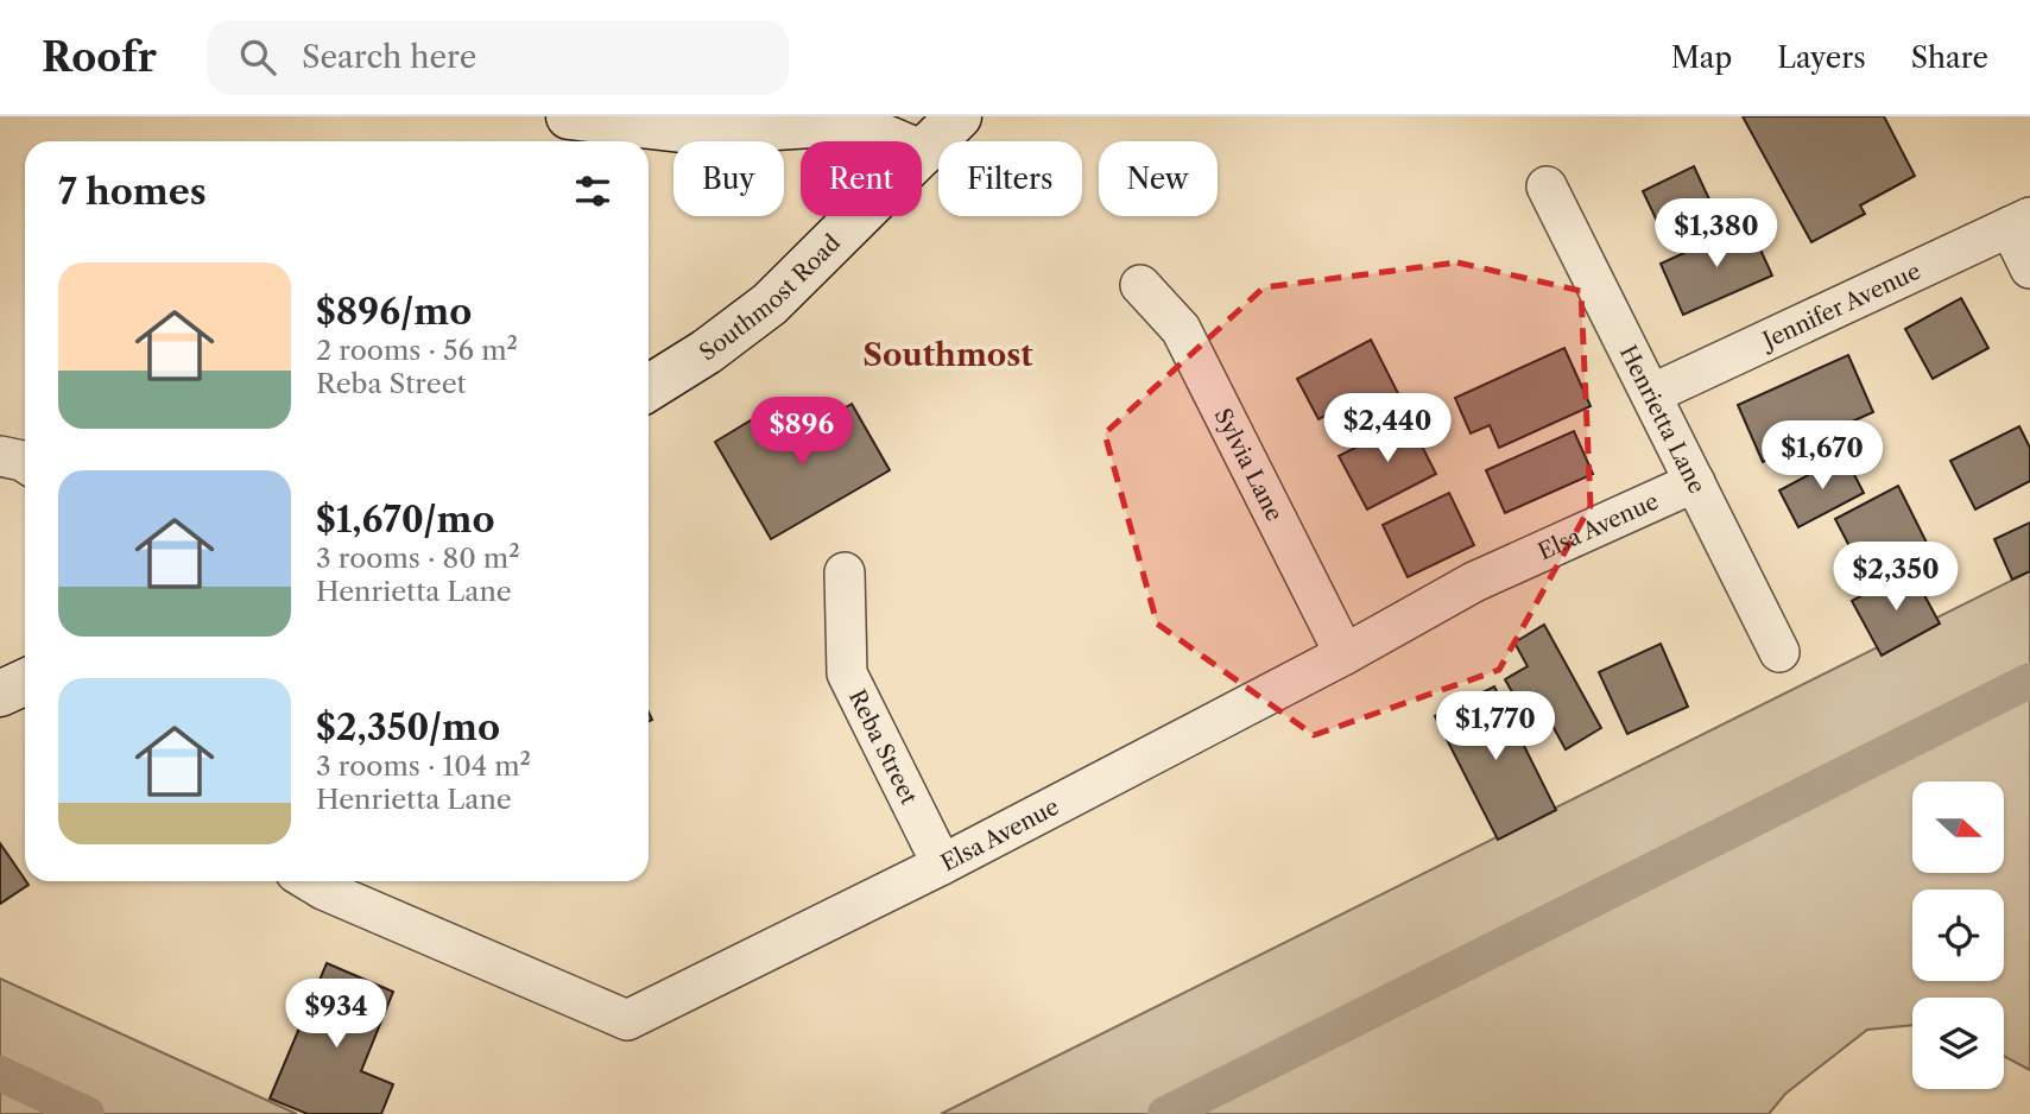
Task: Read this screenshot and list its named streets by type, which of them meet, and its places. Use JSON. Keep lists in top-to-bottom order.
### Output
{
  "streets": {
    "main road": ["Southmost Road"],
    "street": [
      "Jennifer Avenue",
      "Henrietta Lane",
      "Sylvia Lane",
      "Elsa Avenue",
      "Reba Street"
    ]
  },
  "crossings": [
    ["Jennifer Avenue", "Henrietta Lane"],
    ["Henrietta Lane", "Elsa Avenue"],
    ["Sylvia Lane", "Elsa Avenue"],
    ["Elsa Avenue", "Reba Street"]
  ],
  "districts": ["Southmost"],
  "north": "right",
  "page": {
    "header": "Roofr",
    "search": "Search here",
    "nav": ["Map", "Layers", "Share"],
    "chip": [
      "Buy",
      "Rent",
      "Filters",
      "New"
    ],
    "heading": "7 homes",
    "price": [
      "$1,380",
      "$2,440",
      "$896",
      "$1,670",
      "$2,350",
      "$1,770",
      "$934"
    ],
    "list": [
      {
        "name": "$896/mo",
        "note": "2 rooms · 56 m² · Reba Street"
      },
      {
        "name": "$1,670/mo",
        "note": "3 rooms · 80 m² · Henrietta Lane"
      },
      {
        "name": "$2,350/mo",
        "note": "3 rooms · 104 m² · Henrietta Lane"
      }
    ]
  }
}
